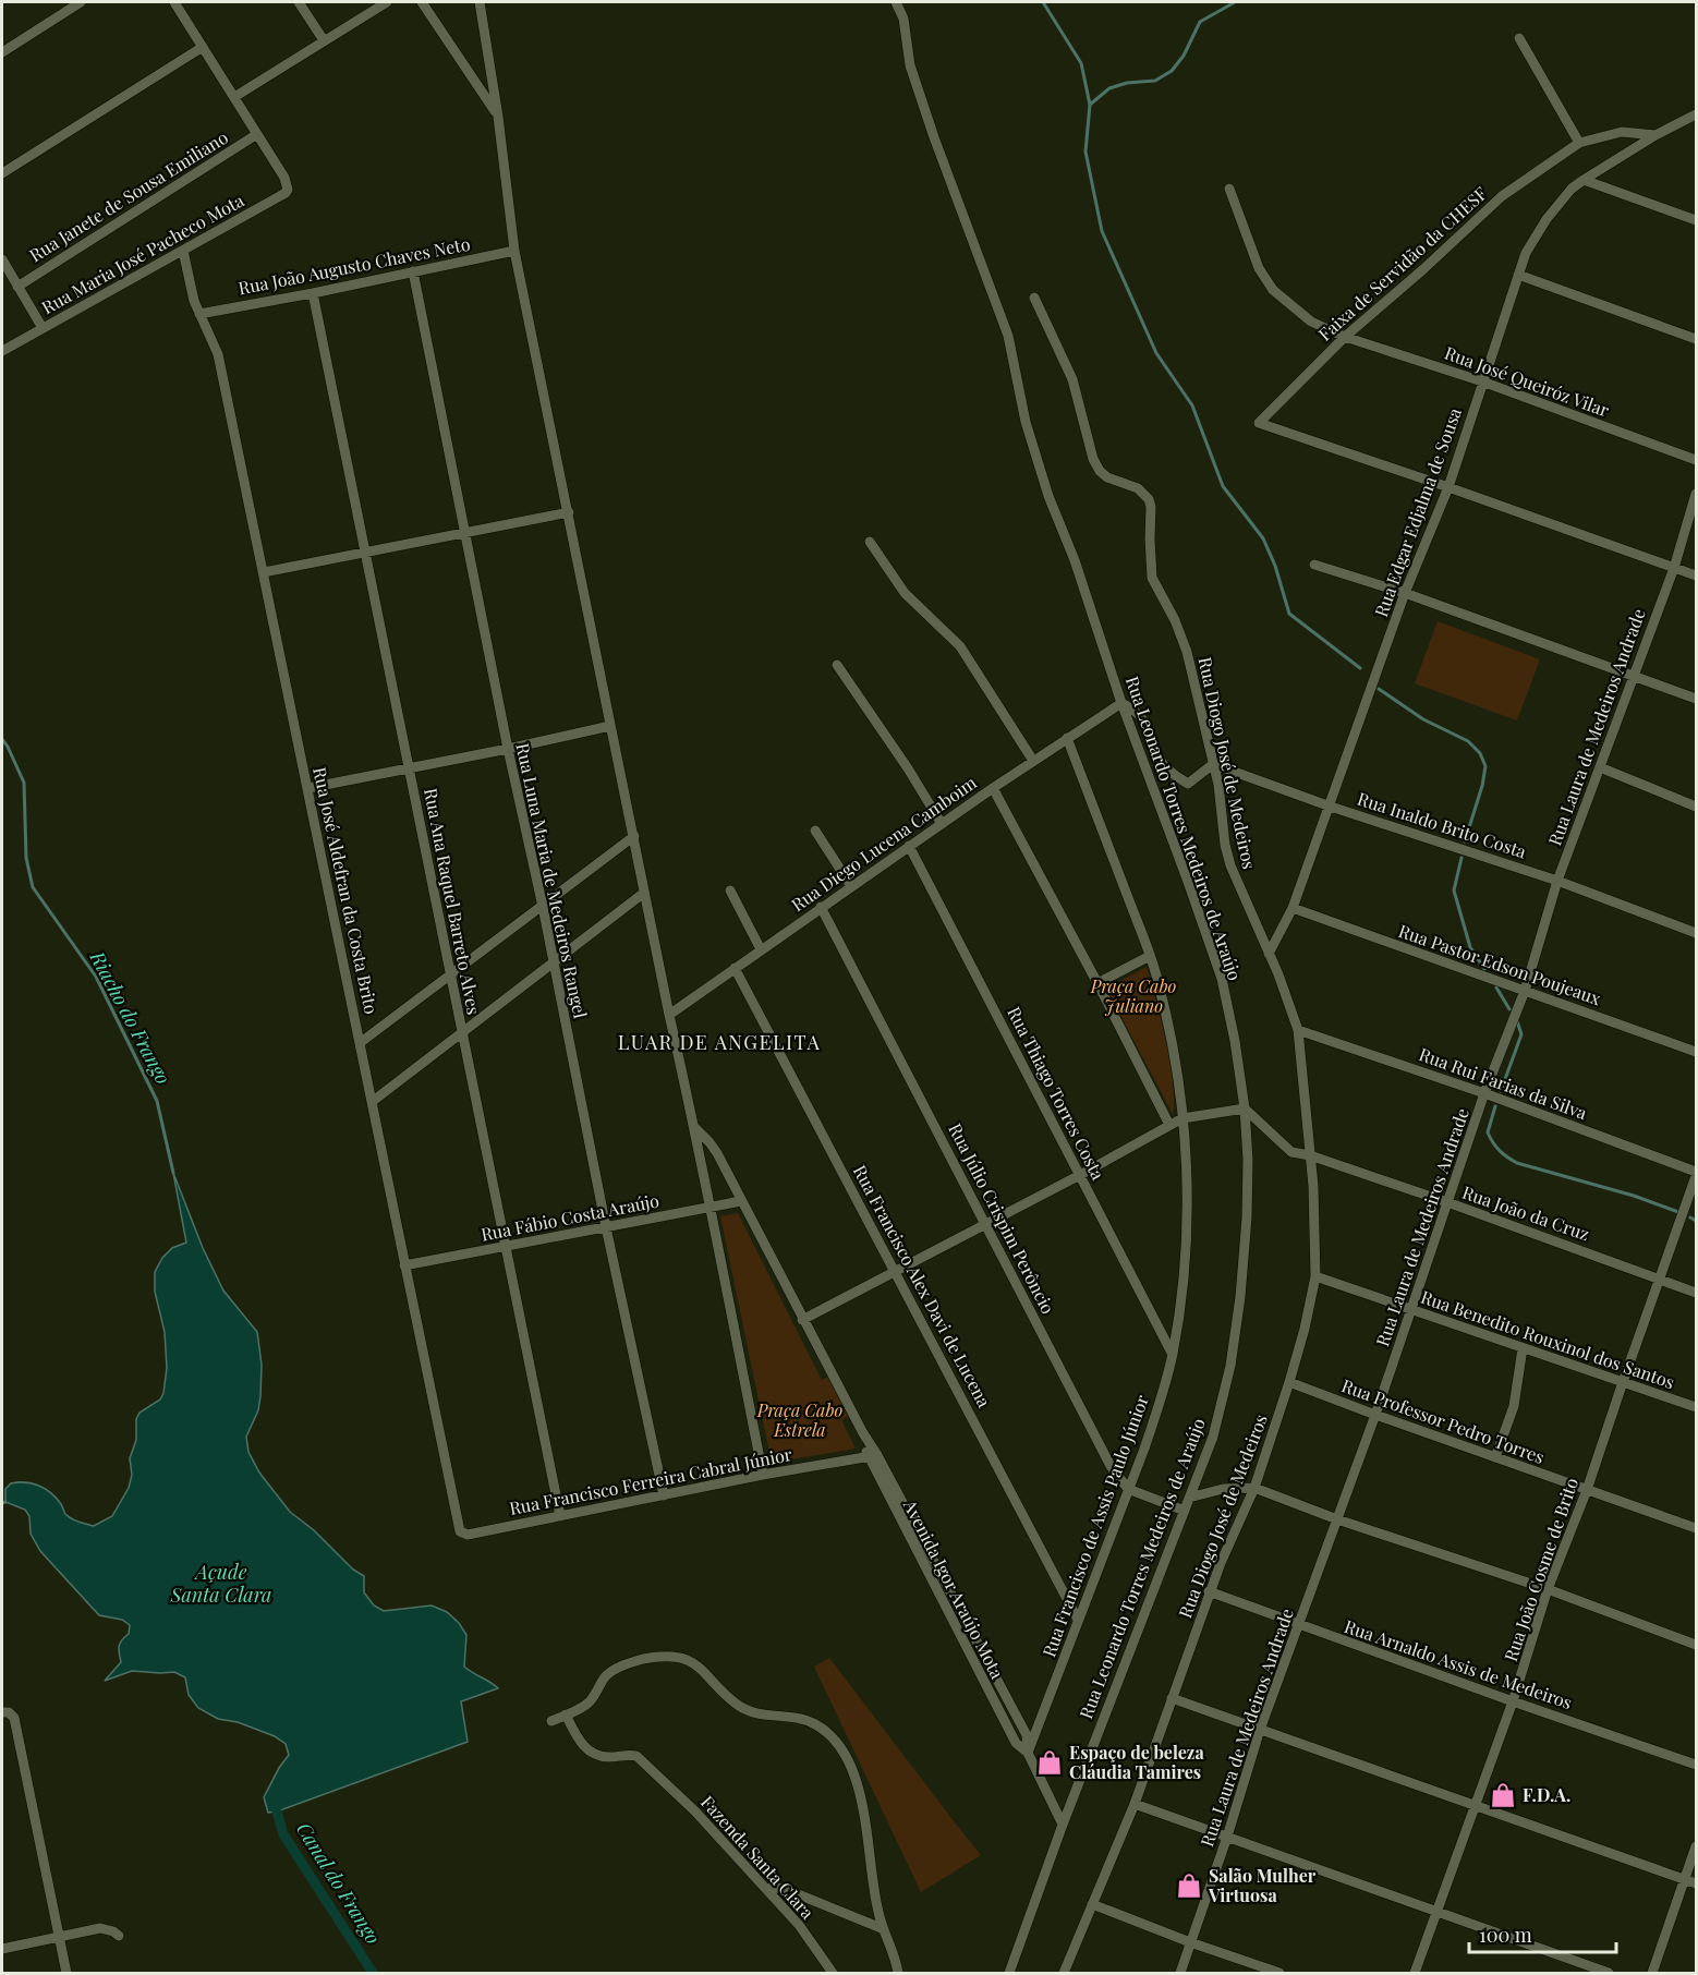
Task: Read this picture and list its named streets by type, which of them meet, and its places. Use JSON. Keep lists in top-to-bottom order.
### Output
{
  "streets": {
    "street": [
      "Rua Janete de Sousa Emiliano",
      "Rua Maria José Pacheco Mota",
      "Faixa de Servidão da CHESF",
      "Rua João Augusto Chaves Neto",
      "Rua José Queiróz Vilar",
      "Rua Edgar Edjalma de Sousa",
      "Rua Laura de Medeiros Andrade",
      "Rua Diogo José de Medeiros",
      "Rua Inaldo Brito Costa",
      "Rua Leonardo Torres Medeiros de Araújo",
      "Rua Diego Lucena Camboim",
      "Rua Luna Maria de Medeiros Rangel",
      "Rua José Aldefran da Costa Brito",
      "Rua Ana Raquel Barreto Alves",
      "Rua Pastor Edson Poujeaux",
      "Rua Rui Farias da Silva",
      "Rua Thiago Torres Costa",
      "Rua João da Cruz",
      "Rua Fábio Costa Araújo",
      "Rua Júlio Crispim Perôncio",
      "Rua Francisco Alex Davi de Lucena",
      "Rua Benedito Rouxinol dos Santos",
      "Rua Professor Pedro Torres",
      "Rua Francisco Ferreira Cabral Júnior",
      "Rua Francisco de Assis Paulo Júnior",
      "Rua João Cosme de Brito",
      "Avenida Igor Araújo Mota",
      "Rua Arnaldo Assis de Medeiros",
      "Fazenda Santa Clara"
    ]
  },
  "crossings": [
    ["Rua Janete de Sousa Emiliano", "Rua Maria José Pacheco Mota"],
    ["Rua Maria José Pacheco Mota", "Rua José Aldefran da Costa Brito"],
    ["Faixa de Servidão da CHESF", "Rua José Queiróz Vilar"],
    ["Faixa de Servidão da CHESF", "Rua Edgar Edjalma de Sousa"],
    ["Rua João Augusto Chaves Neto", "Rua Luna Maria de Medeiros Rangel"],
    ["Rua João Augusto Chaves Neto", "Rua José Aldefran da Costa Brito"],
    ["Rua João Augusto Chaves Neto", "Rua Ana Raquel Barreto Alves"],
    ["Rua José Queiróz Vilar", "Rua Edgar Edjalma de Sousa"],
    ["Rua Edgar Edjalma de Sousa", "Rua Diogo José de Medeiros"],
    ["Rua Edgar Edjalma de Sousa", "Rua Inaldo Brito Costa"],
    ["Rua Edgar Edjalma de Sousa", "Rua Pastor Edson Poujeaux"],
    ["Rua Laura de Medeiros Andrade", "Rua Inaldo Brito Costa"],
    ["Rua Laura de Medeiros Andrade", "Rua Pastor Edson Poujeaux"],
    ["Rua Laura de Medeiros Andrade", "Rua Rui Farias da Silva"],
    ["Rua Laura de Medeiros Andrade", "Rua João da Cruz"],
    ["Rua Laura de Medeiros Andrade", "Rua Benedito Rouxinol dos Santos"],
    ["Rua Laura de Medeiros Andrade", "Rua Professor Pedro Torres"],
    ["Rua Laura de Medeiros Andrade", "Rua Arnaldo Assis de Medeiros"],
    ["Rua Diogo José de Medeiros", "Rua Inaldo Brito Costa"],
    ["Rua Diogo José de Medeiros", "Rua Rui Farias da Silva"],
    ["Rua Diogo José de Medeiros", "Rua João da Cruz"],
    ["Rua Diogo José de Medeiros", "Rua Benedito Rouxinol dos Santos"],
    ["Rua Diogo José de Medeiros", "Rua Professor Pedro Torres"],
    ["Rua Diogo José de Medeiros", "Rua Arnaldo Assis de Medeiros"],
    ["Rua Leonardo Torres Medeiros de Araújo", "Rua Diego Lucena Camboim"],
    ["Rua Leonardo Torres Medeiros de Araújo", "Rua João da Cruz"],
    ["Rua Leonardo Torres Medeiros de Araújo", "Avenida Igor Araújo Mota"],
    ["Rua Diego Lucena Camboim", "Rua Thiago Torres Costa"],
    ["Rua Diego Lucena Camboim", "Rua Júlio Crispim Perôncio"],
    ["Rua Diego Lucena Camboim", "Rua Francisco Alex Davi de Lucena"],
    ["Rua Diego Lucena Camboim", "Rua Francisco de Assis Paulo Júnior"],
    ["Rua Luna Maria de Medeiros Rangel", "Rua Fábio Costa Araújo"],
    ["Rua Luna Maria de Medeiros Rangel", "Rua Francisco Ferreira Cabral Júnior"],
    ["Rua José Aldefran da Costa Brito", "Rua Fábio Costa Araújo"],
    ["Rua José Aldefran da Costa Brito", "Rua Francisco Ferreira Cabral Júnior"],
    ["Rua Ana Raquel Barreto Alves", "Rua Fábio Costa Araújo"],
    ["Rua Ana Raquel Barreto Alves", "Rua Francisco Ferreira Cabral Júnior"],
    ["Rua Rui Farias da Silva", "Rua João Cosme de Brito"],
    ["Rua Thiago Torres Costa", "Rua Francisco de Assis Paulo Júnior"],
    ["Rua João da Cruz", "Rua João Cosme de Brito"],
    ["Rua Fábio Costa Araújo", "Avenida Igor Araújo Mota"],
    ["Rua Júlio Crispim Perôncio", "Rua Francisco de Assis Paulo Júnior"],
    ["Rua Francisco Alex Davi de Lucena", "Rua Francisco de Assis Paulo Júnior"],
    ["Rua Benedito Rouxinol dos Santos", "Rua João Cosme de Brito"],
    ["Rua Professor Pedro Torres", "Rua João Cosme de Brito"],
    ["Rua Francisco Ferreira Cabral Júnior", "Avenida Igor Araújo Mota"],
    ["Rua Francisco de Assis Paulo Júnior", "Avenida Igor Araújo Mota"],
    ["Rua João Cosme de Brito", "Rua Arnaldo Assis de Medeiros"]
  ],
  "districts": ["LUAR DE ANGELITA"],
  "water": ["Riacho do Frango", "Açude Santa Clara", "Canal do Frango"],
  "parks": ["Praça Cabo Juliano", "Praça Cabo Estrela"],
  "places": {
    "shop": ["Espaço de beleza Cláudia Tamires", "F.D.A.", "Salão Mulher Virtuosa"]
  },
  "scale_bar": "100 m"
}
